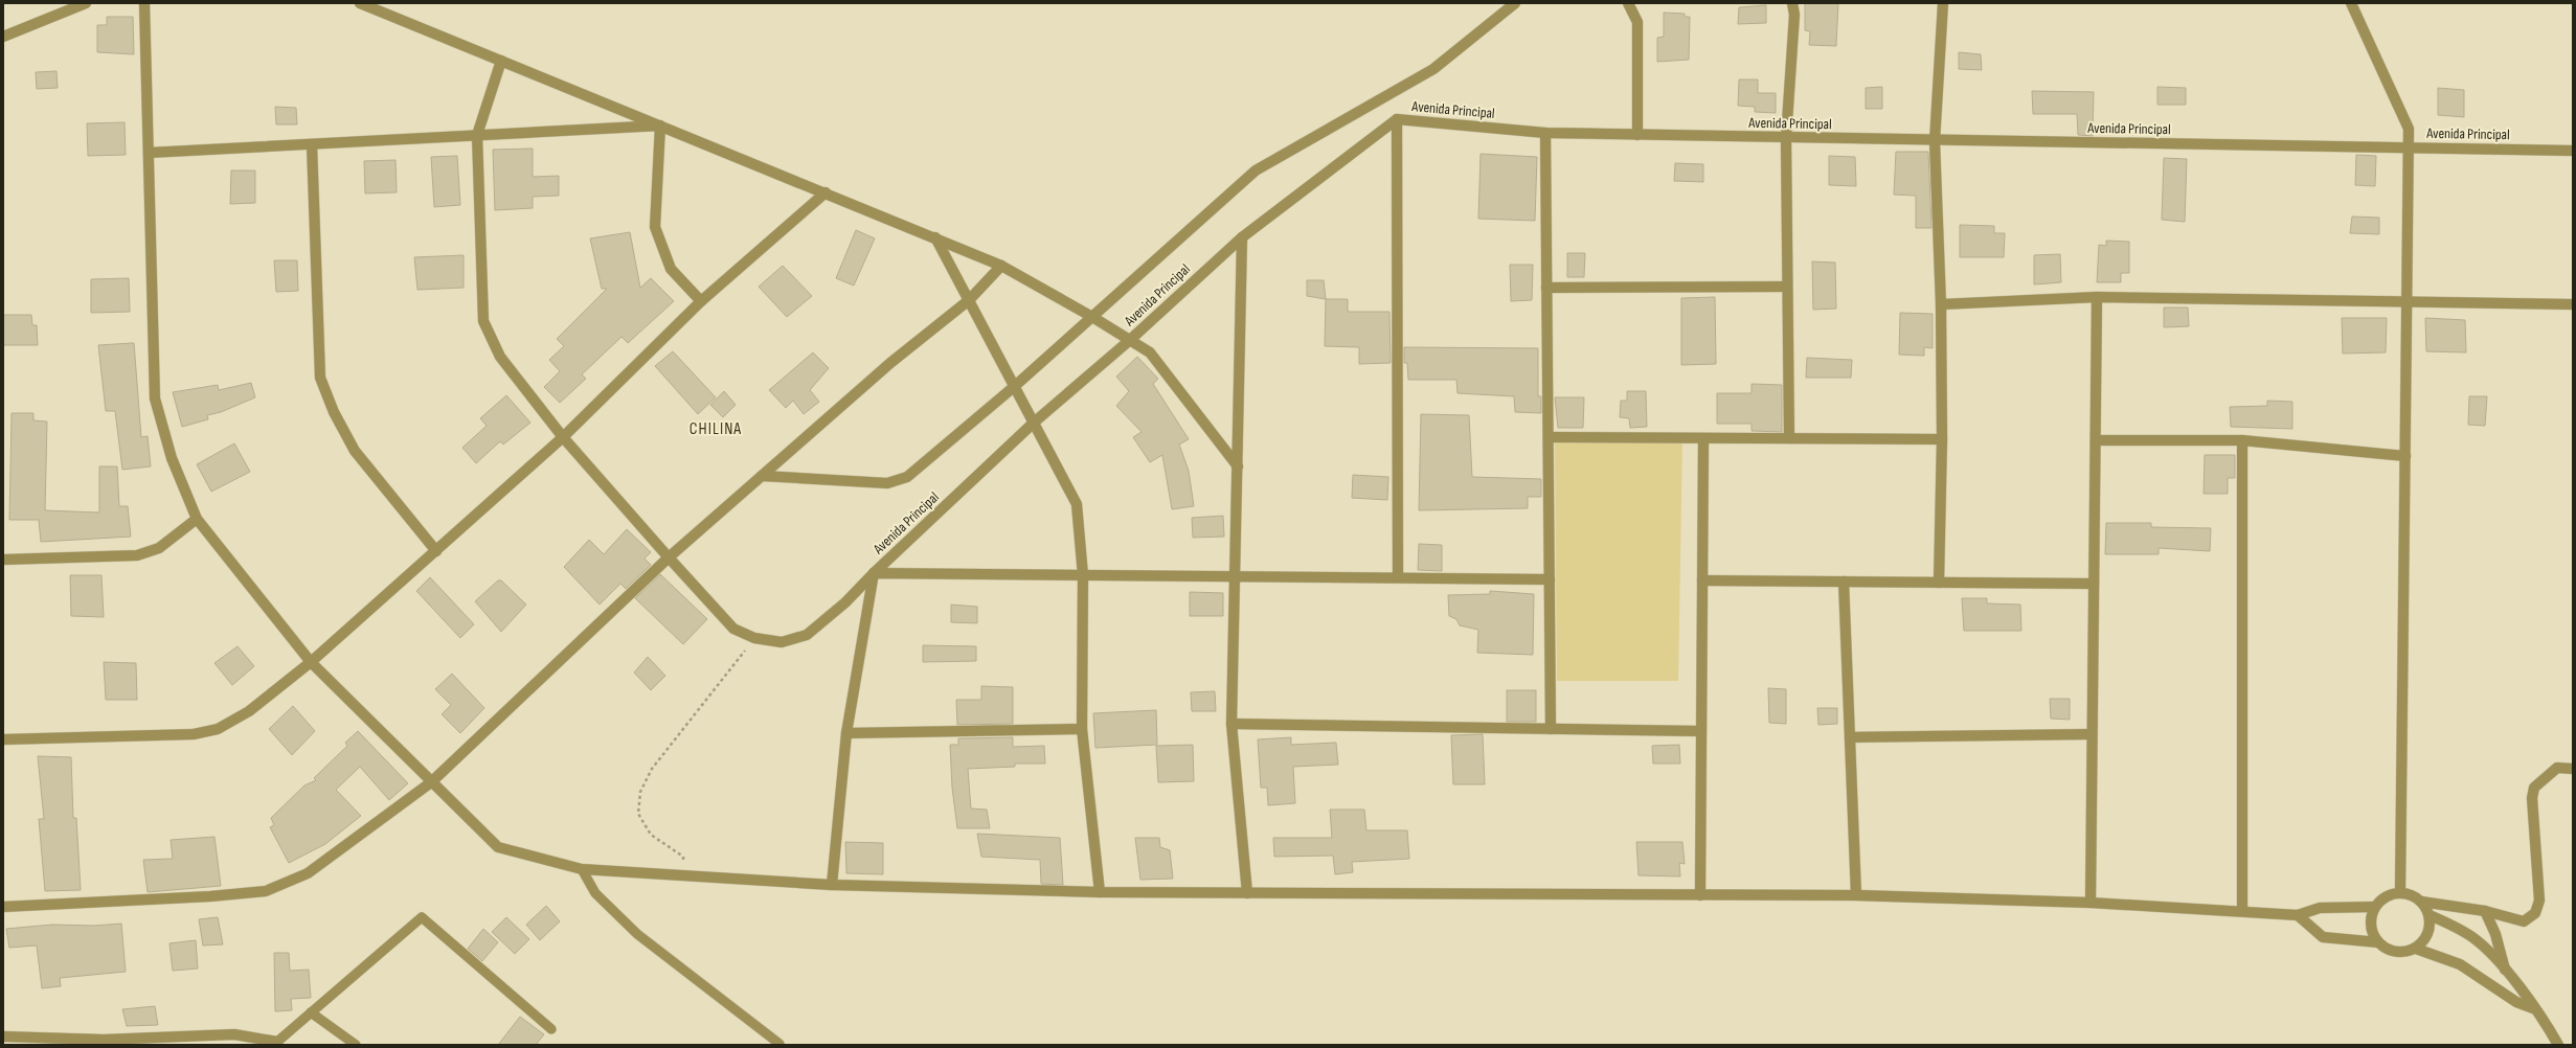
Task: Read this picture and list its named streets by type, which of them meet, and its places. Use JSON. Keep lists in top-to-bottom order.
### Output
{
  "streets": {
    "street": ["Avenida Principal"]
  },
  "districts": ["CHILINA"]
}
